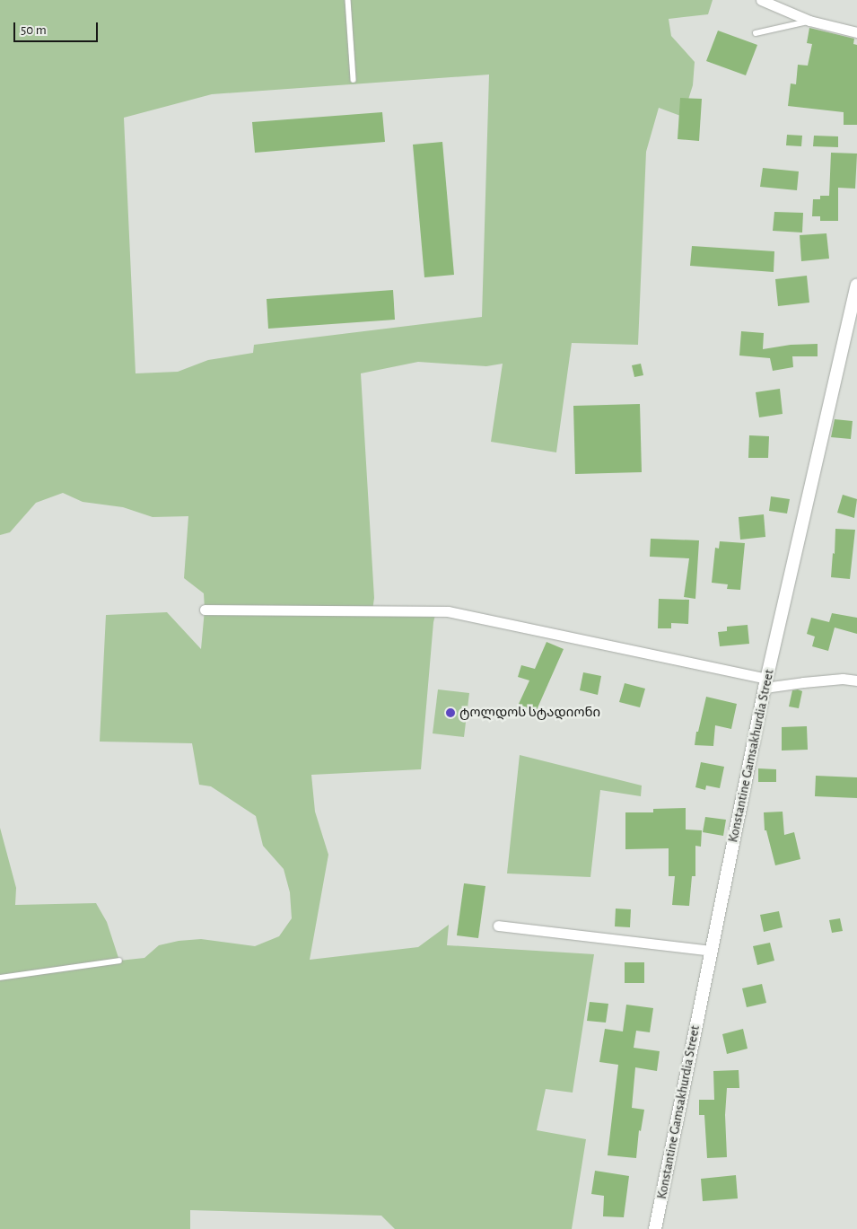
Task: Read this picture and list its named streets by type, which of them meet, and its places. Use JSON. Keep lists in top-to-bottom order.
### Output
{
  "streets": {
    "street": ["Konstantine Gamsakhurdia Street"]
  },
  "places": ["ტოლდოს სტადიონი"],
  "scale_bar": "50 m"
}
